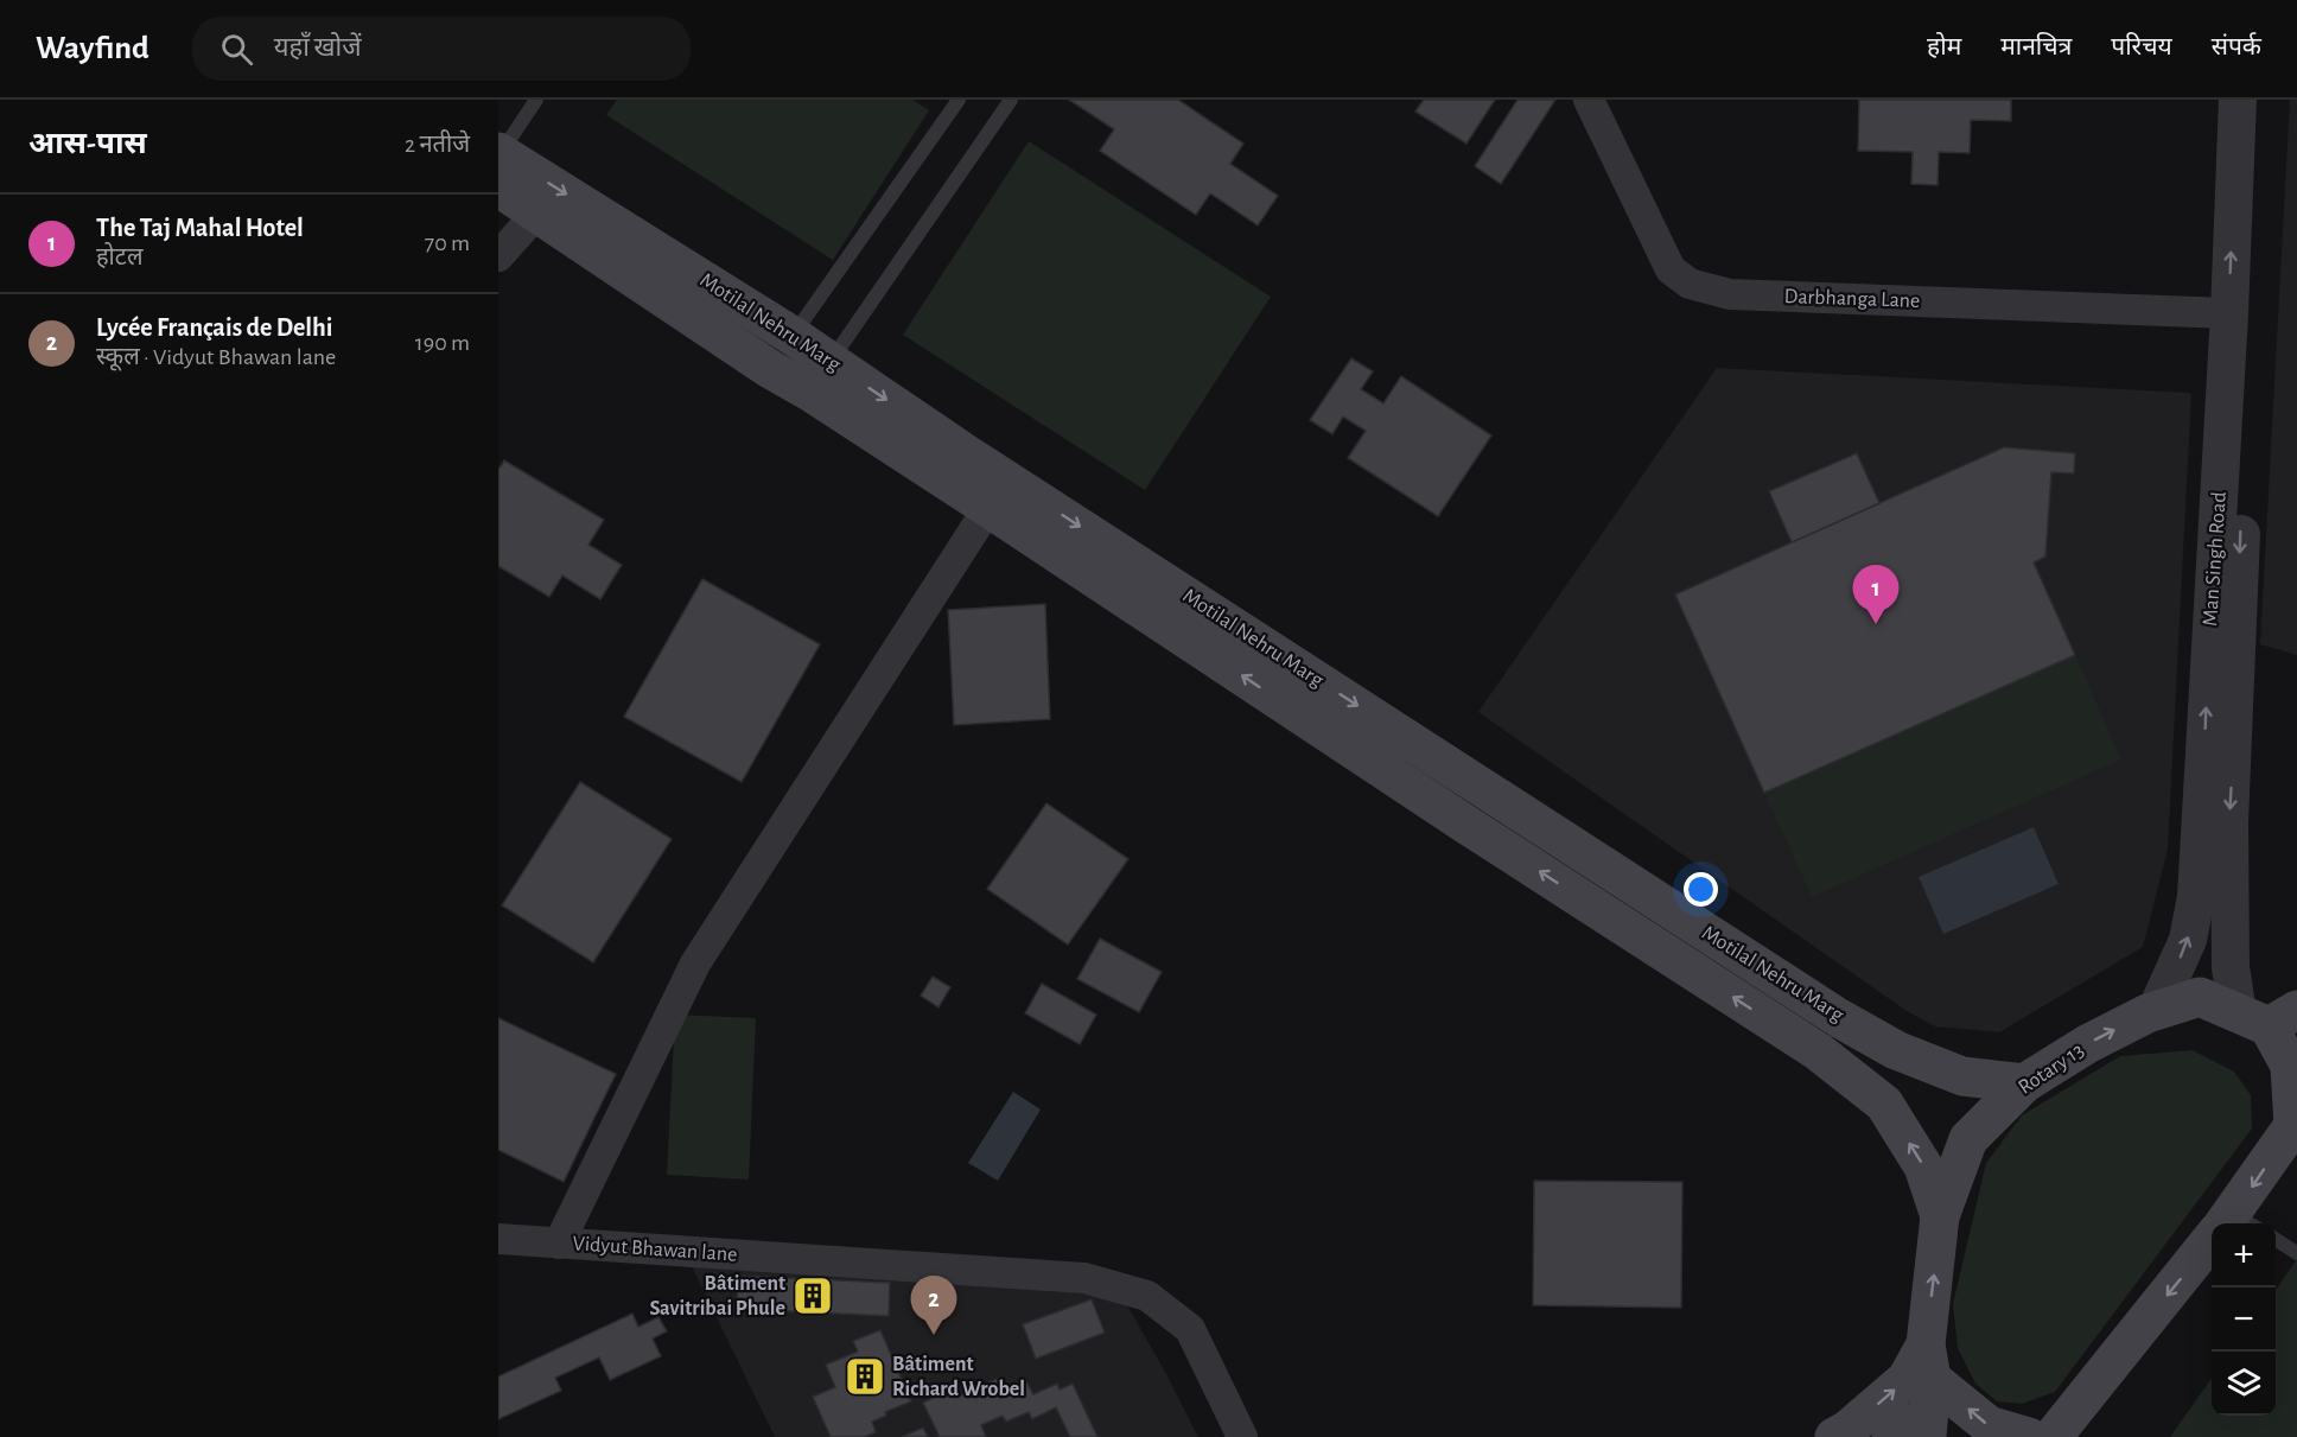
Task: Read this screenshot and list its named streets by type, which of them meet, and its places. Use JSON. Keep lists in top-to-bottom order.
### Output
{
  "streets": {
    "main road": ["Motilal Nehru Marg", "Rotary 13"],
    "street": ["Darbhanga Lane", "Man Singh Road", "Vidyut Bhawan lane"]
  },
  "crossings": [
    ["Darbhanga Lane", "Man Singh Road"],
    ["Motilal Nehru Marg", "Rotary 13"],
    ["Man Singh Road", "Rotary 13"]
  ],
  "places": {
    "building": ["Bâtiment Savitribai Phule", "Bâtiment Richard Wrobel"]
  },
  "page": {
    "header": "Wayfind",
    "search": "यहाँ खोजें",
    "nav": [
      "होम",
      "मानचित्र",
      "परिचय",
      "संपर्क"
    ],
    "heading": ["आस-पास", "2 नतीजे"],
    "list": [
      {
        "mark": "1",
        "name": "The Taj Mahal Hotel",
        "note": "होटल",
        "value": "70 m"
      },
      {
        "mark": "2",
        "name": "Lycée Français de Delhi",
        "note": "स्कूल · Vidyut Bhawan lane",
        "value": "190 m"
      }
    ],
    "pins": ["1", "2"],
    "map_buttons": ["+", "−"]
  }
}
